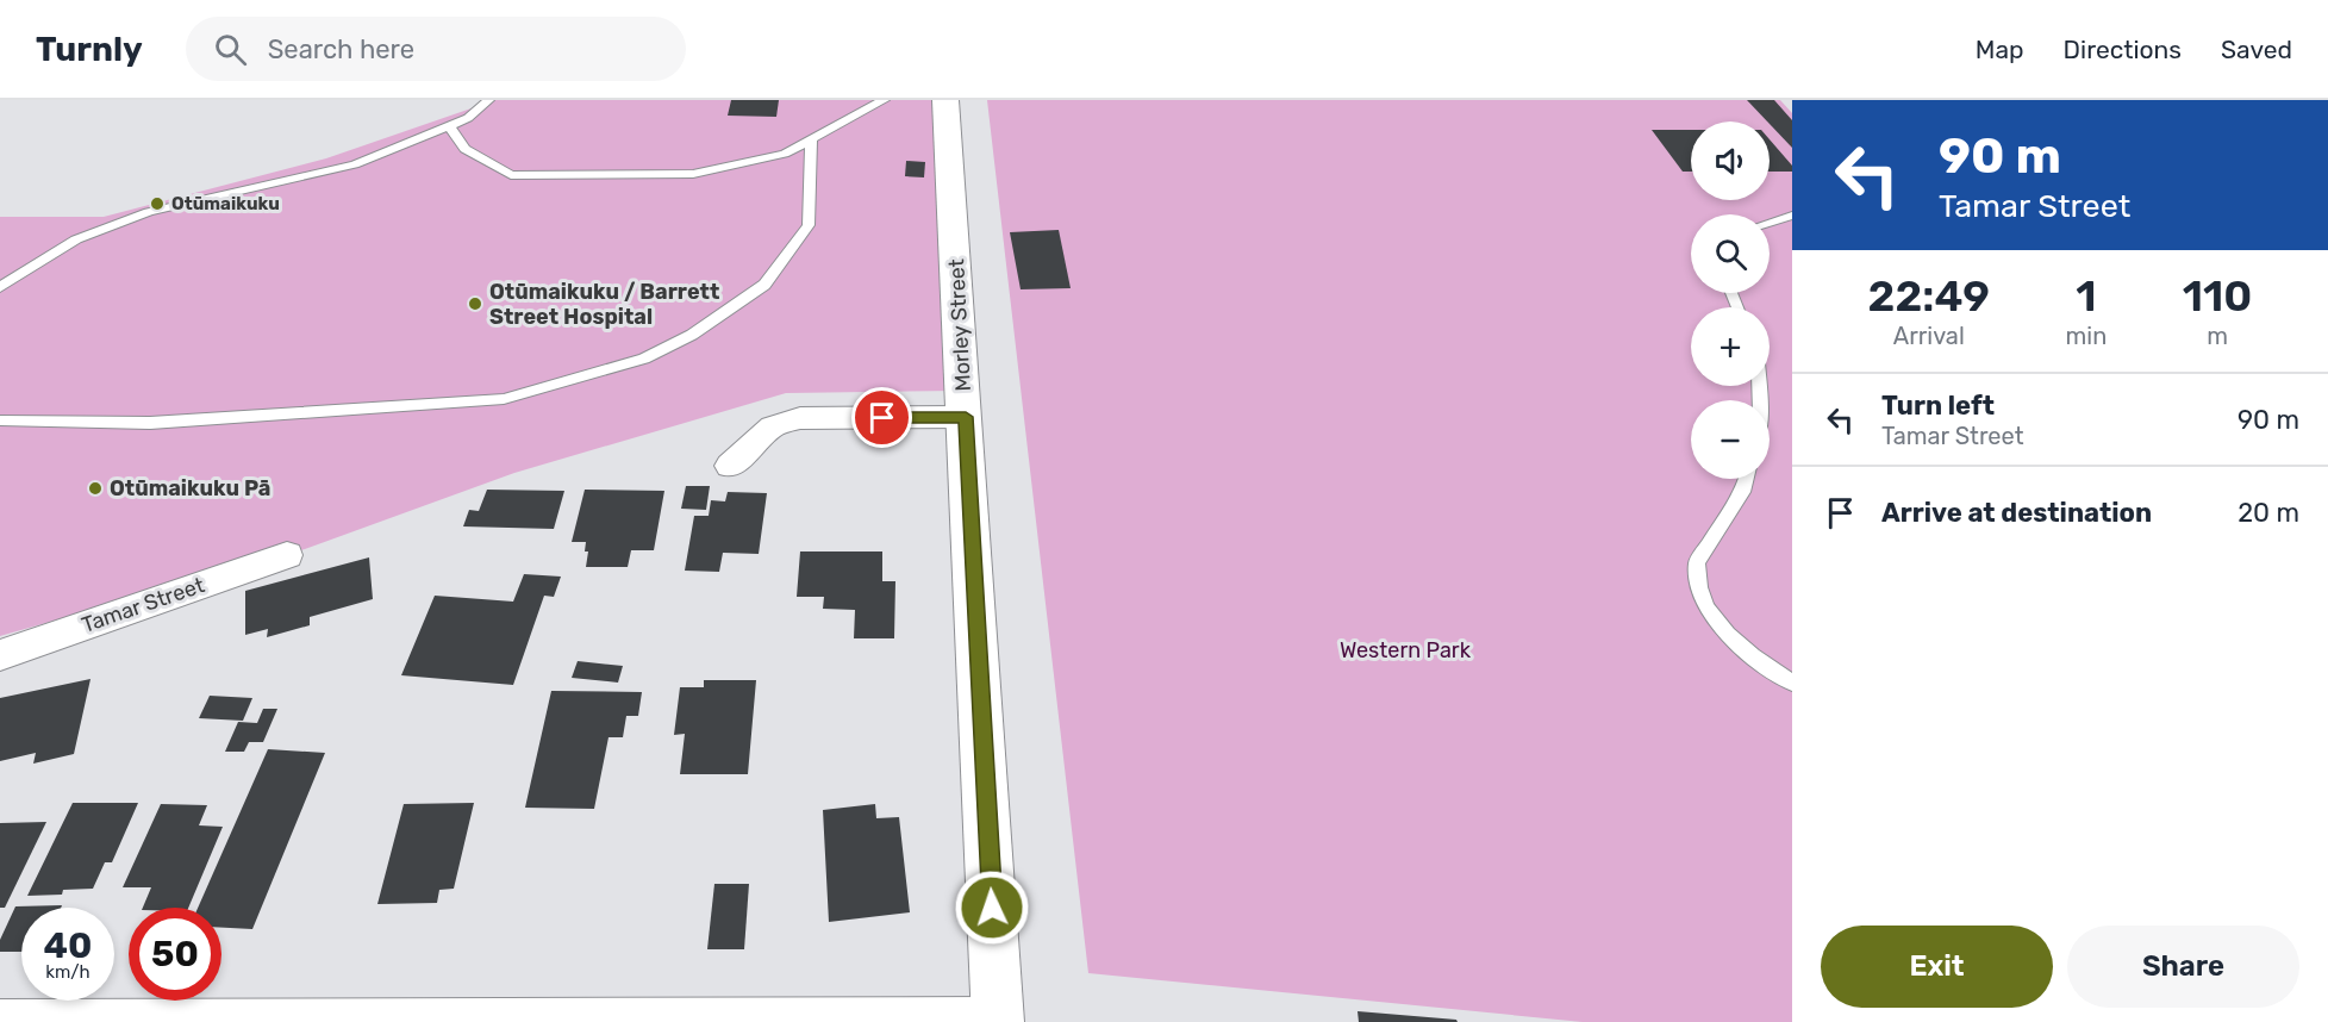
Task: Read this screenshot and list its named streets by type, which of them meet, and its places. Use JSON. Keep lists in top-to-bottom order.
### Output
{
  "streets": {
    "main road": ["Morley Street"],
    "street": ["Tamar Street"]
  },
  "parks": ["Western Park"],
  "places": ["Otūmaikuku", "Otūmaikuku / Barrett Street Hospital", "Otūmaikuku Pā"],
  "page": {
    "header": "Turnly",
    "search": "Search here",
    "nav": ["Map", "Directions", "Saved"],
    "turn": ["90 m", "Tamar Street"],
    "map_buttons": ["+", "−"],
    "eta": [
      "22:49",
      "Arrival",
      "1",
      "min",
      "110",
      "m"
    ],
    "list": [
      {
        "name": "Turn left",
        "note": "Tamar Street",
        "value": "90 m"
      },
      {
        "name": "Arrive at destination",
        "value": "20 m"
      }
    ],
    "speed": "40 km/h",
    "limit": "50",
    "buttons": ["Exit", "Share"]
  }
}
